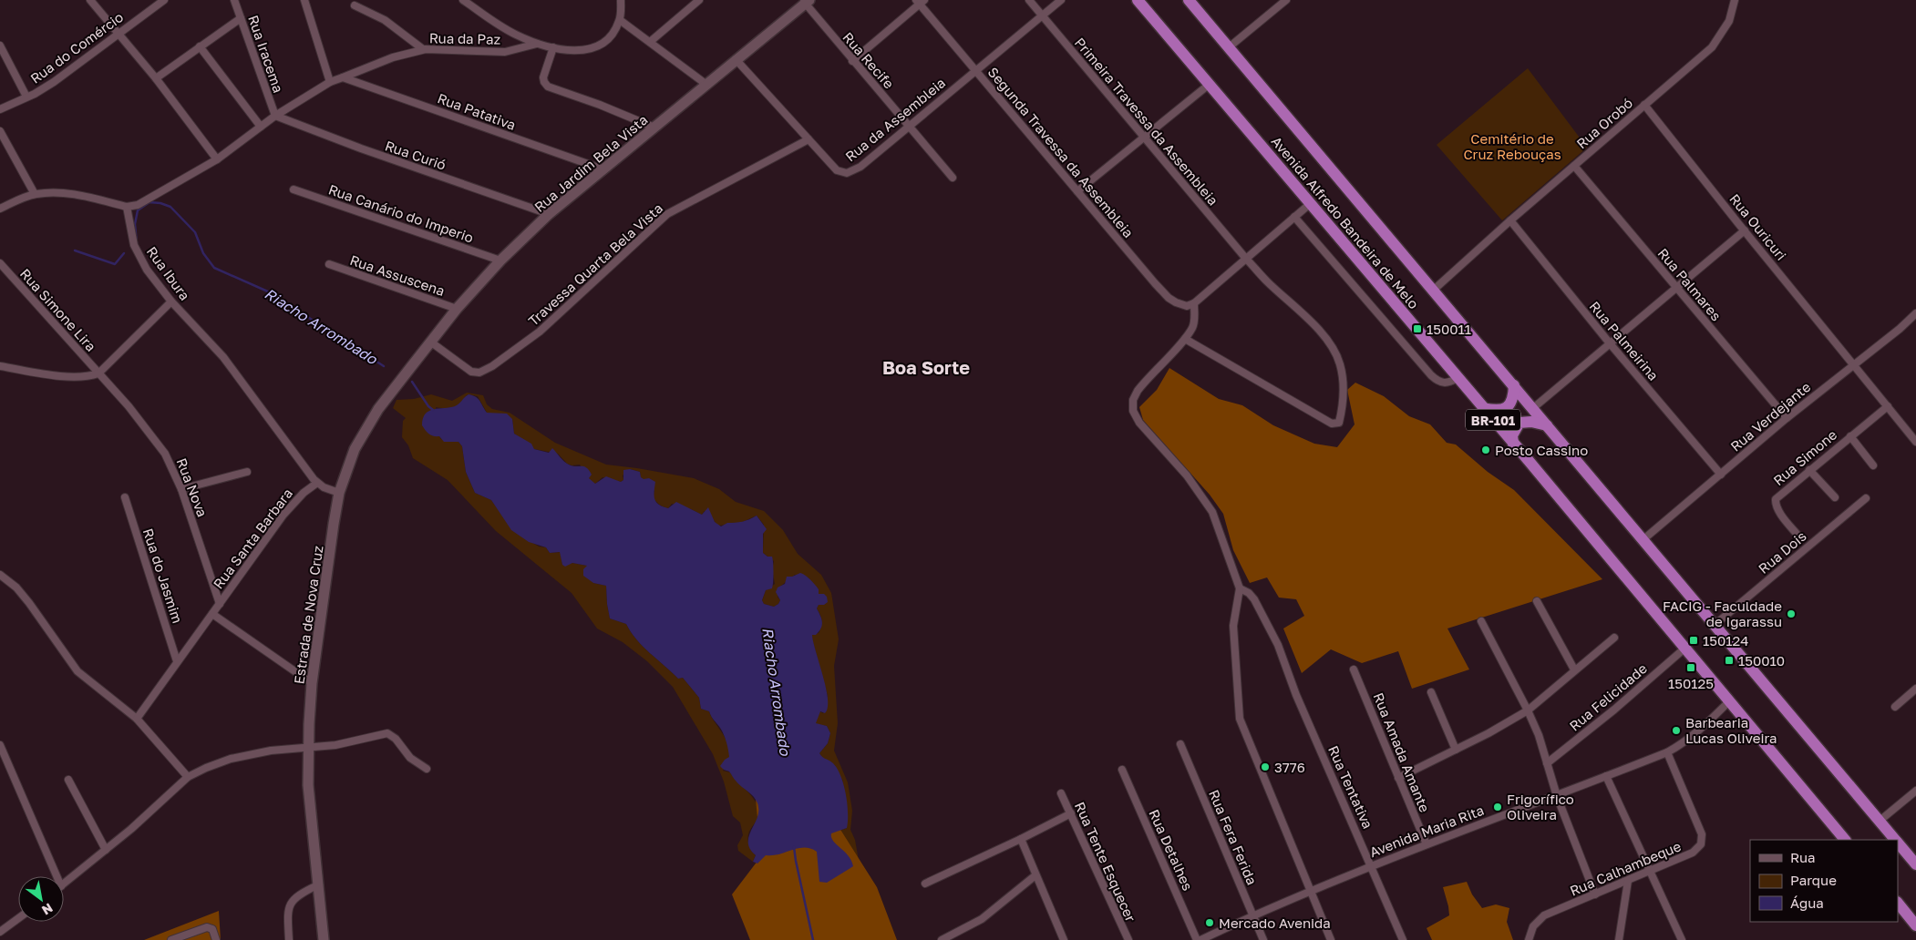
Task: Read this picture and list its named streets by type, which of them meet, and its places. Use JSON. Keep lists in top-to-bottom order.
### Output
{
  "streets": {
    "highway": ["Avenida Alfredo Bandeira de Melo", "BR-101"],
    "main road": ["Rua Jardim Bela Vista", "Estrada de Nova Cruz"],
    "street": [
      "Rua da Paz",
      "Rua do Comércio",
      "Rua Iracema",
      "Rua Recife",
      "Rua Patativa",
      "Rua da Assembleia",
      "Primeira Travessa da Assembleia",
      "Rua Orobó",
      "Segunda Travessa da Assembleia",
      "Rua Curió",
      "Rua Canário do Imperio",
      "Rua Ouricuri",
      "Travessa Quarta Bela Vista",
      "Rua Ibura",
      "Rua Assuscena",
      "Rua Palmares",
      "Rua Simone Lira",
      "Rua Palmeirina",
      "Rua Verdejante",
      "Rua Simone",
      "Rua Nova",
      "Rua Santa Barbara",
      "Rua Dois",
      "Rua do Jasmim",
      "Rua Felicidade",
      "Rua Amada Amante",
      "Rua Tentativa",
      "Avenida Maria Rita",
      "Rua Fera Ferida",
      "Rua Detalhes",
      "Rua Tente Esquecer",
      "Rua Calhambeque"
    ]
  },
  "crossings": [
    ["Rua da Paz", "Rua Patativa"],
    ["Rua Iracema", "Rua Curió"],
    ["Rua Recife", "Rua da Assembleia"],
    ["Rua Recife", "Rua Jardim Bela Vista"],
    ["Rua Patativa", "Rua Jardim Bela Vista"],
    ["Rua da Assembleia", "Primeira Travessa da Assembleia"],
    ["Rua da Assembleia", "Segunda Travessa da Assembleia"],
    ["Rua da Assembleia", "Rua Jardim Bela Vista"],
    ["Rua da Assembleia", "Travessa Quarta Bela Vista"],
    ["Rua Orobó", "Avenida Alfredo Bandeira de Melo"],
    ["Rua Orobó", "Rua Ouricuri"],
    ["Rua Orobó", "Rua Palmares"],
    ["Rua Orobó", "Rua Palmeirina"],
    ["Rua Curió", "Rua Jardim Bela Vista"],
    ["Rua Jardim Bela Vista", "Rua Canário do Imperio"],
    ["Rua Jardim Bela Vista", "Travessa Quarta Bela Vista"],
    ["Rua Jardim Bela Vista", "Rua Assuscena"],
    ["Rua Jardim Bela Vista", "Estrada de Nova Cruz"],
    ["Avenida Alfredo Bandeira de Melo", "Rua Verdejante"],
    ["Avenida Alfredo Bandeira de Melo", "Rua Dois"],
    ["Avenida Alfredo Bandeira de Melo", "Rua Felicidade"],
    ["Avenida Alfredo Bandeira de Melo", "Avenida Maria Rita"],
    ["Rua Ouricuri", "Rua Verdejante"],
    ["Rua Ouricuri", "Rua Simone"],
    ["Rua Ibura", "Rua Santa Barbara"],
    ["Rua Ibura", "Estrada de Nova Cruz"],
    ["Rua Palmares", "Rua Verdejante"],
    ["Rua Simone Lira", "Rua Nova"],
    ["Rua Palmeirina", "Rua Verdejante"],
    ["Rua Nova", "Rua Santa Barbara"],
    ["Rua Santa Barbara", "Rua do Jasmim"],
    ["Rua Amada Amante", "Avenida Maria Rita"],
    ["Rua Tentativa", "Avenida Maria Rita"],
    ["Avenida Maria Rita", "Rua Fera Ferida"],
    ["Avenida Maria Rita", "Rua Detalhes"],
    ["Avenida Maria Rita", "Rua Calhambeque"]
  ],
  "districts": ["Boa Sorte"],
  "water": ["Riacho Arrombado"],
  "parks": ["Cemitério de Cruz Rebouças"],
  "places": {
    "transit": [
      "150011",
      "150124",
      "150010",
      "150125"
    ],
    "other": [
      "Posto Cassino",
      "FACIG - Faculdade de Igarassu",
      "Barbearia Lucas Oliveira",
      "3776",
      "Frigorífico Oliveira",
      "Mercado Avenida"
    ]
  },
  "legend": ["Rua", "Parque", "Água"],
  "north": "bottom right"
}
